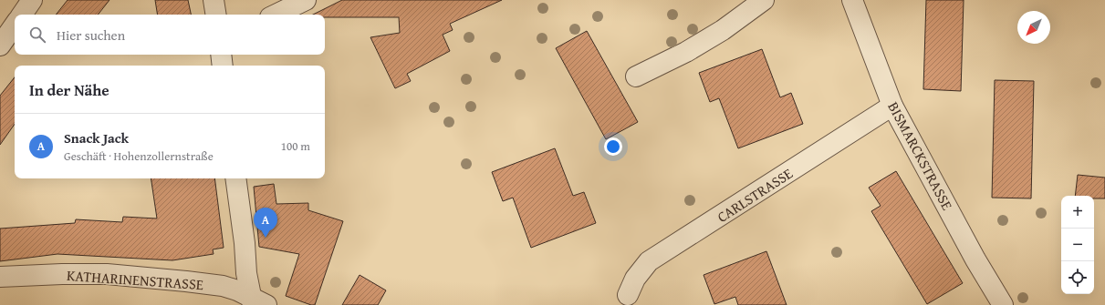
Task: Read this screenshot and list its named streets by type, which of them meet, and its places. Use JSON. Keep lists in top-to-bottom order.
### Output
{
  "streets": {
    "street": ["BISMARCKSTRASSE", "CARLSTRASSE", "KATHARINENSTRASSE"]
  },
  "crossings": [
    ["BISMARCKSTRASSE", "CARLSTRASSE"]
  ],
  "north": "bottom left",
  "page": {
    "search": "Hier suchen",
    "heading": "In der Nähe",
    "list": [
      {
        "mark": "A",
        "name": "Snack Jack",
        "note": "Geschäft · Hohenzollernstraße",
        "value": "100 m"
      }
    ],
    "map_buttons": ["+", "−"],
    "pins": "A"
  }
}
